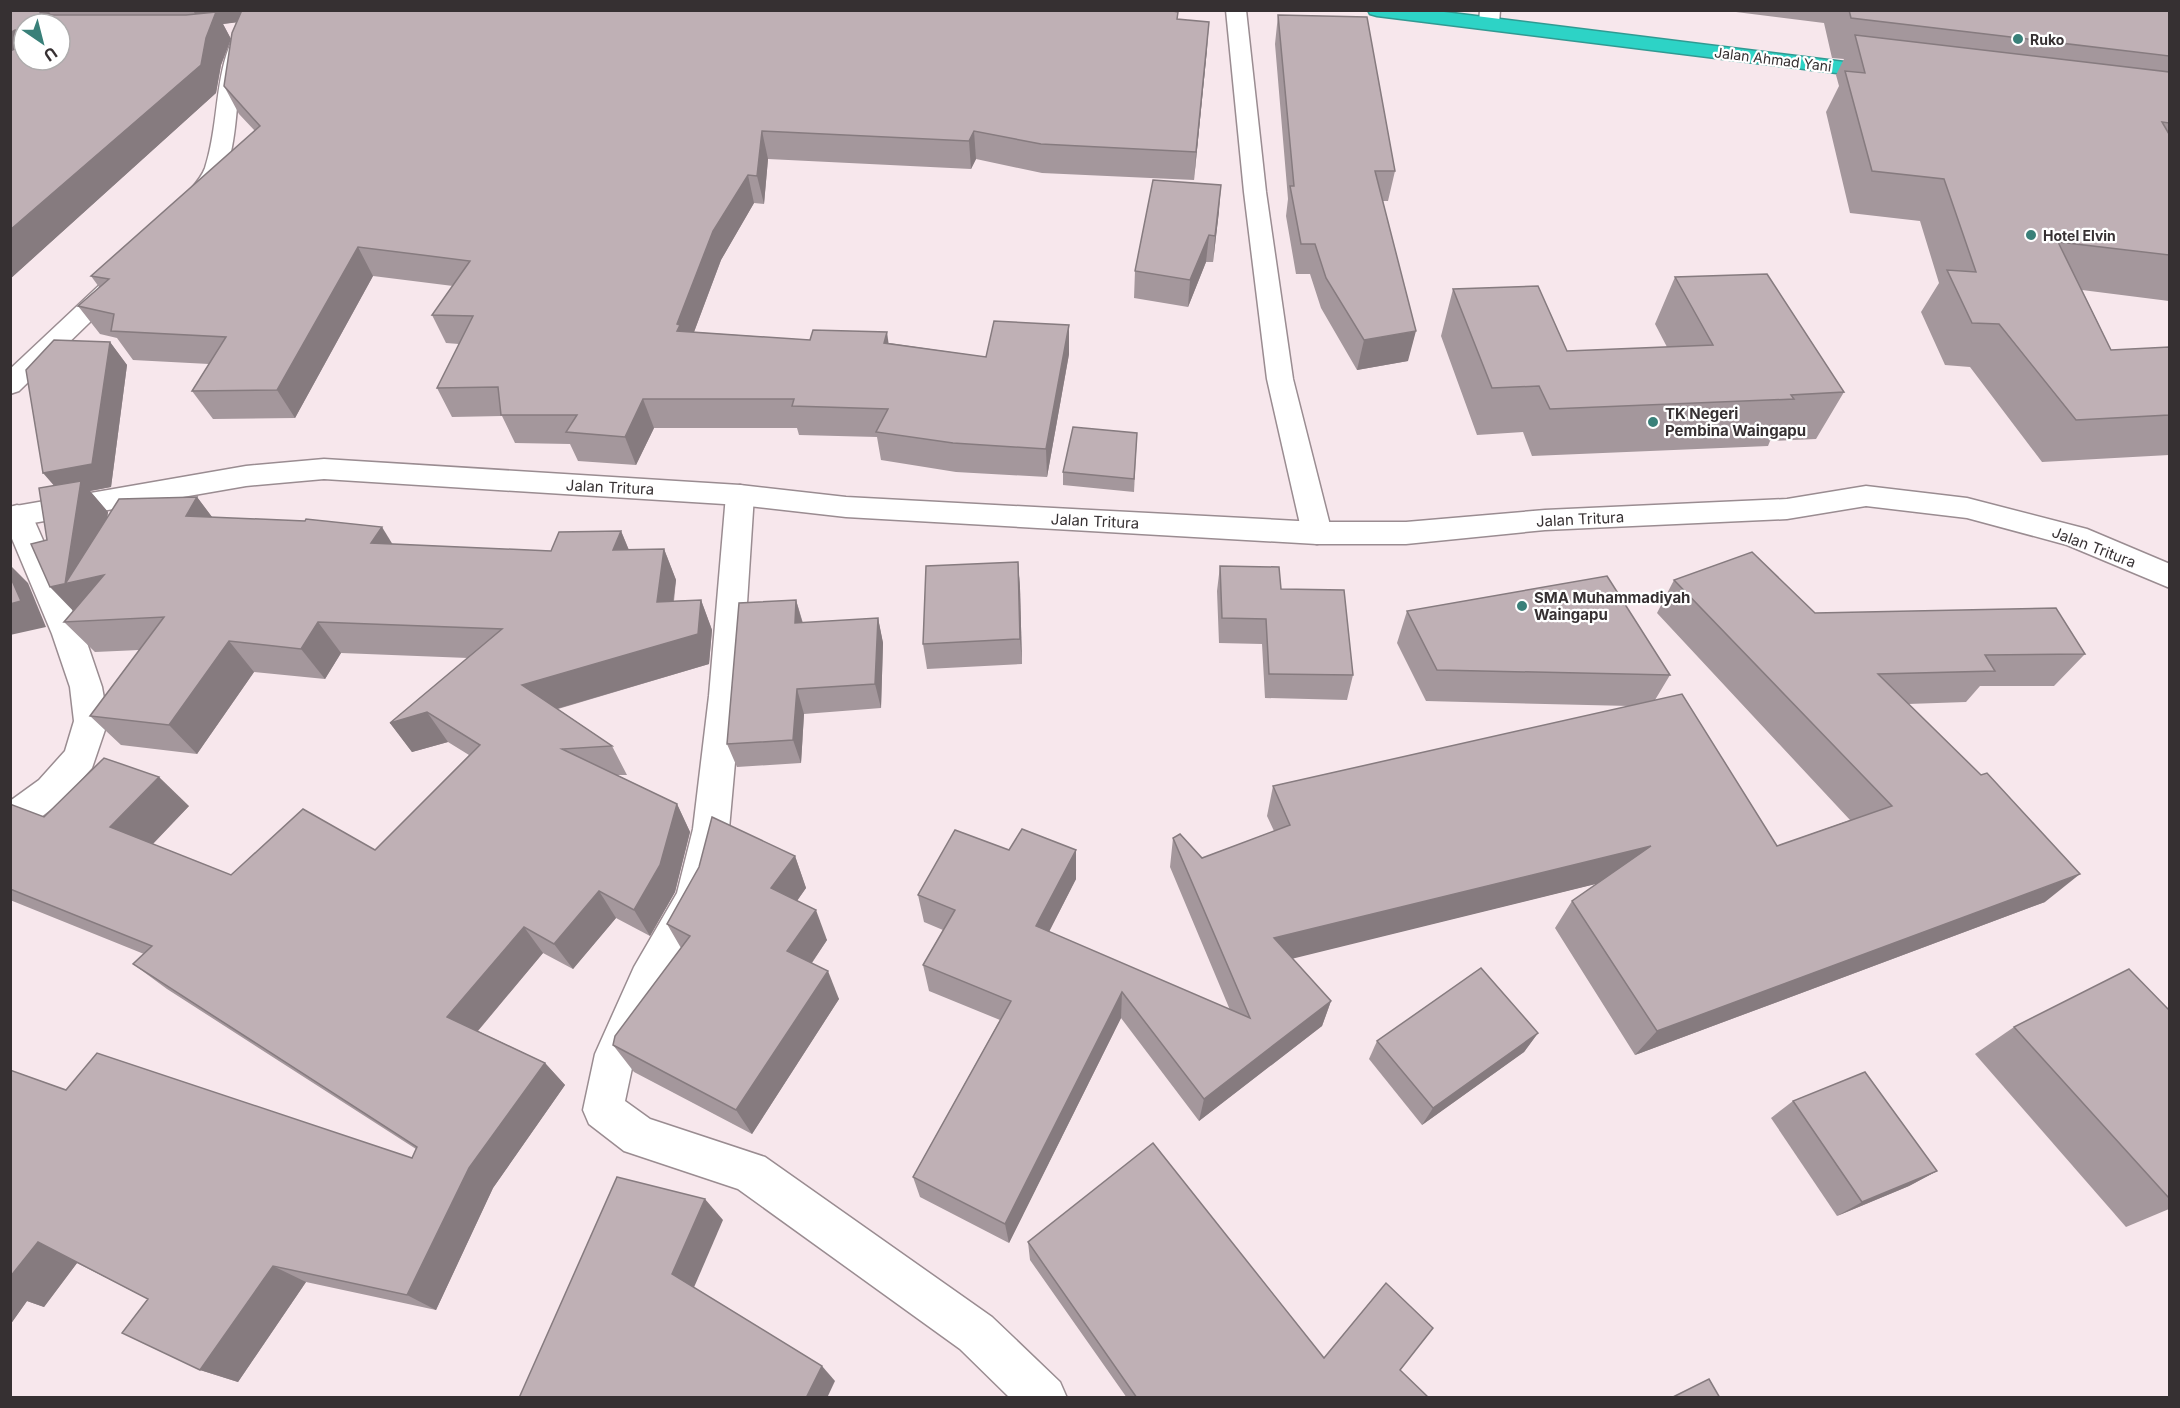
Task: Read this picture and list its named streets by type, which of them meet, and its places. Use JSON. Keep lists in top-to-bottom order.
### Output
{
  "streets": {
    "highway": ["Jalan Ahmad Yani"],
    "street": ["Jalan Tritura"]
  },
  "places": [
    "Ruko",
    "Hotel Elvin",
    "TK Negeri Pembina Waingapu",
    "SMA Muhammadiyah Waingapu"
  ],
  "north": "bottom right"
}
